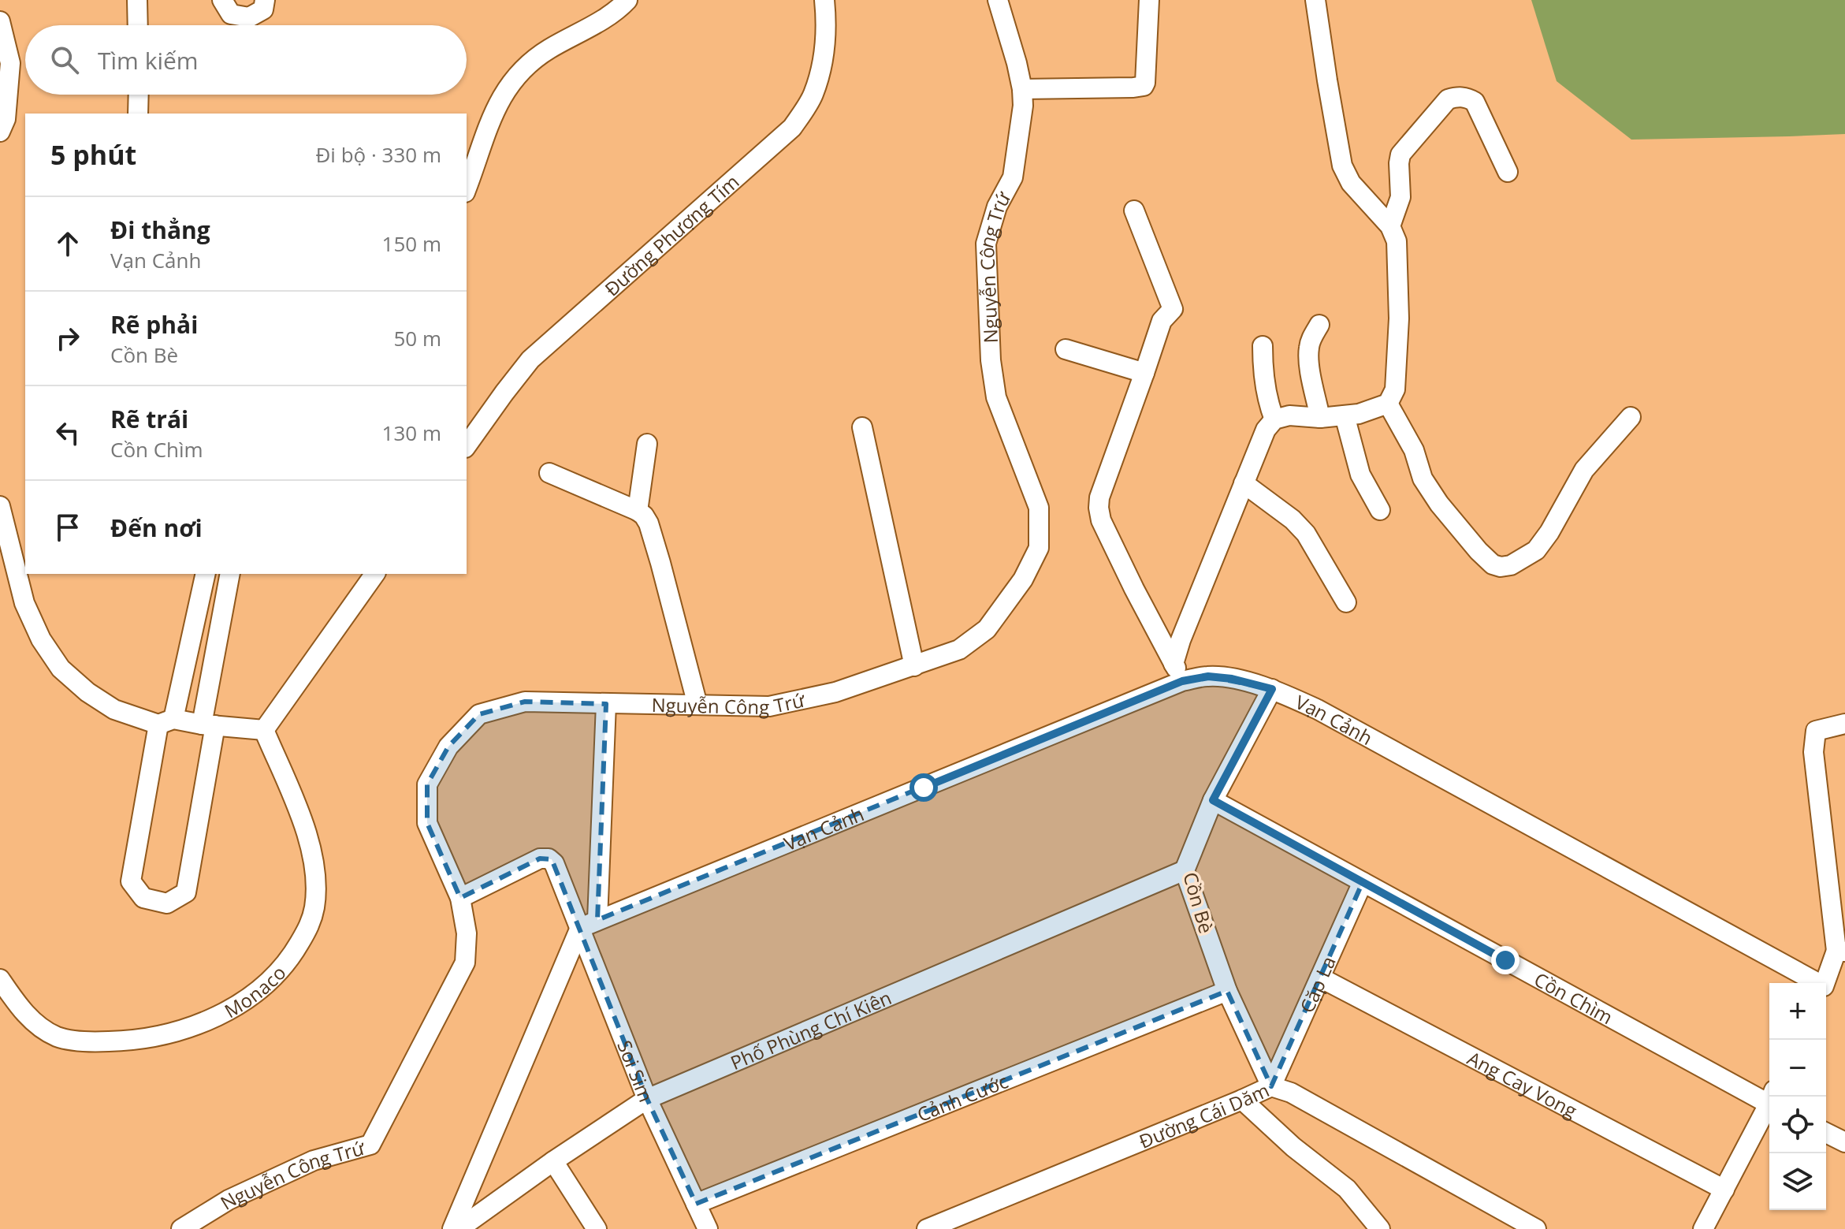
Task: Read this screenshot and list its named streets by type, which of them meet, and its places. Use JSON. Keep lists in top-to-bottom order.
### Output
{
  "streets": {
    "street": [
      "Đường Phượng Tím",
      "Nguyễn Công Trứ",
      "Vạn Cảnh",
      "Cồn Bè",
      "Cặp La",
      "Monaco",
      "Cồn Chìm",
      "Phố Phùng Chí Kiên",
      "Soi Sim",
      "Ang Cay Vong",
      "Cảnh Cước",
      "Đường Cái Dăm"
    ]
  },
  "crossings": [
    ["Nguyễn Công Trứ", "Soi Sim"],
    ["Vạn Cảnh", "Cồn Bè"],
    ["Vạn Cảnh", "Soi Sim"],
    ["Cồn Bè", "Cặp La"],
    ["Cồn Bè", "Cồn Chìm"],
    ["Cồn Bè", "Phố Phùng Chí Kiên"],
    ["Cồn Bè", "Cảnh Cước"],
    ["Cồn Bè", "Đường Cái Dăm"],
    ["Cặp La", "Cồn Chìm"],
    ["Cặp La", "Ang Cay Vong"],
    ["Cặp La", "Đường Cái Dăm"],
    ["Phố Phùng Chí Kiên", "Soi Sim"],
    ["Soi Sim", "Cảnh Cước"]
  ],
  "page": {
    "search": "Tìm kiếm",
    "heading": ["5 phút", "Đi bộ · 330 m"],
    "list": [
      ["Đi thẳng", "Vạn Cảnh", "150 m"],
      ["Rẽ phải", "Cồn Bè", "50 m"],
      ["Rẽ trái", "Cồn Chìm", "130 m"],
      "Đến nơi"
    ],
    "map_buttons": ["+", "−"]
  }
}
